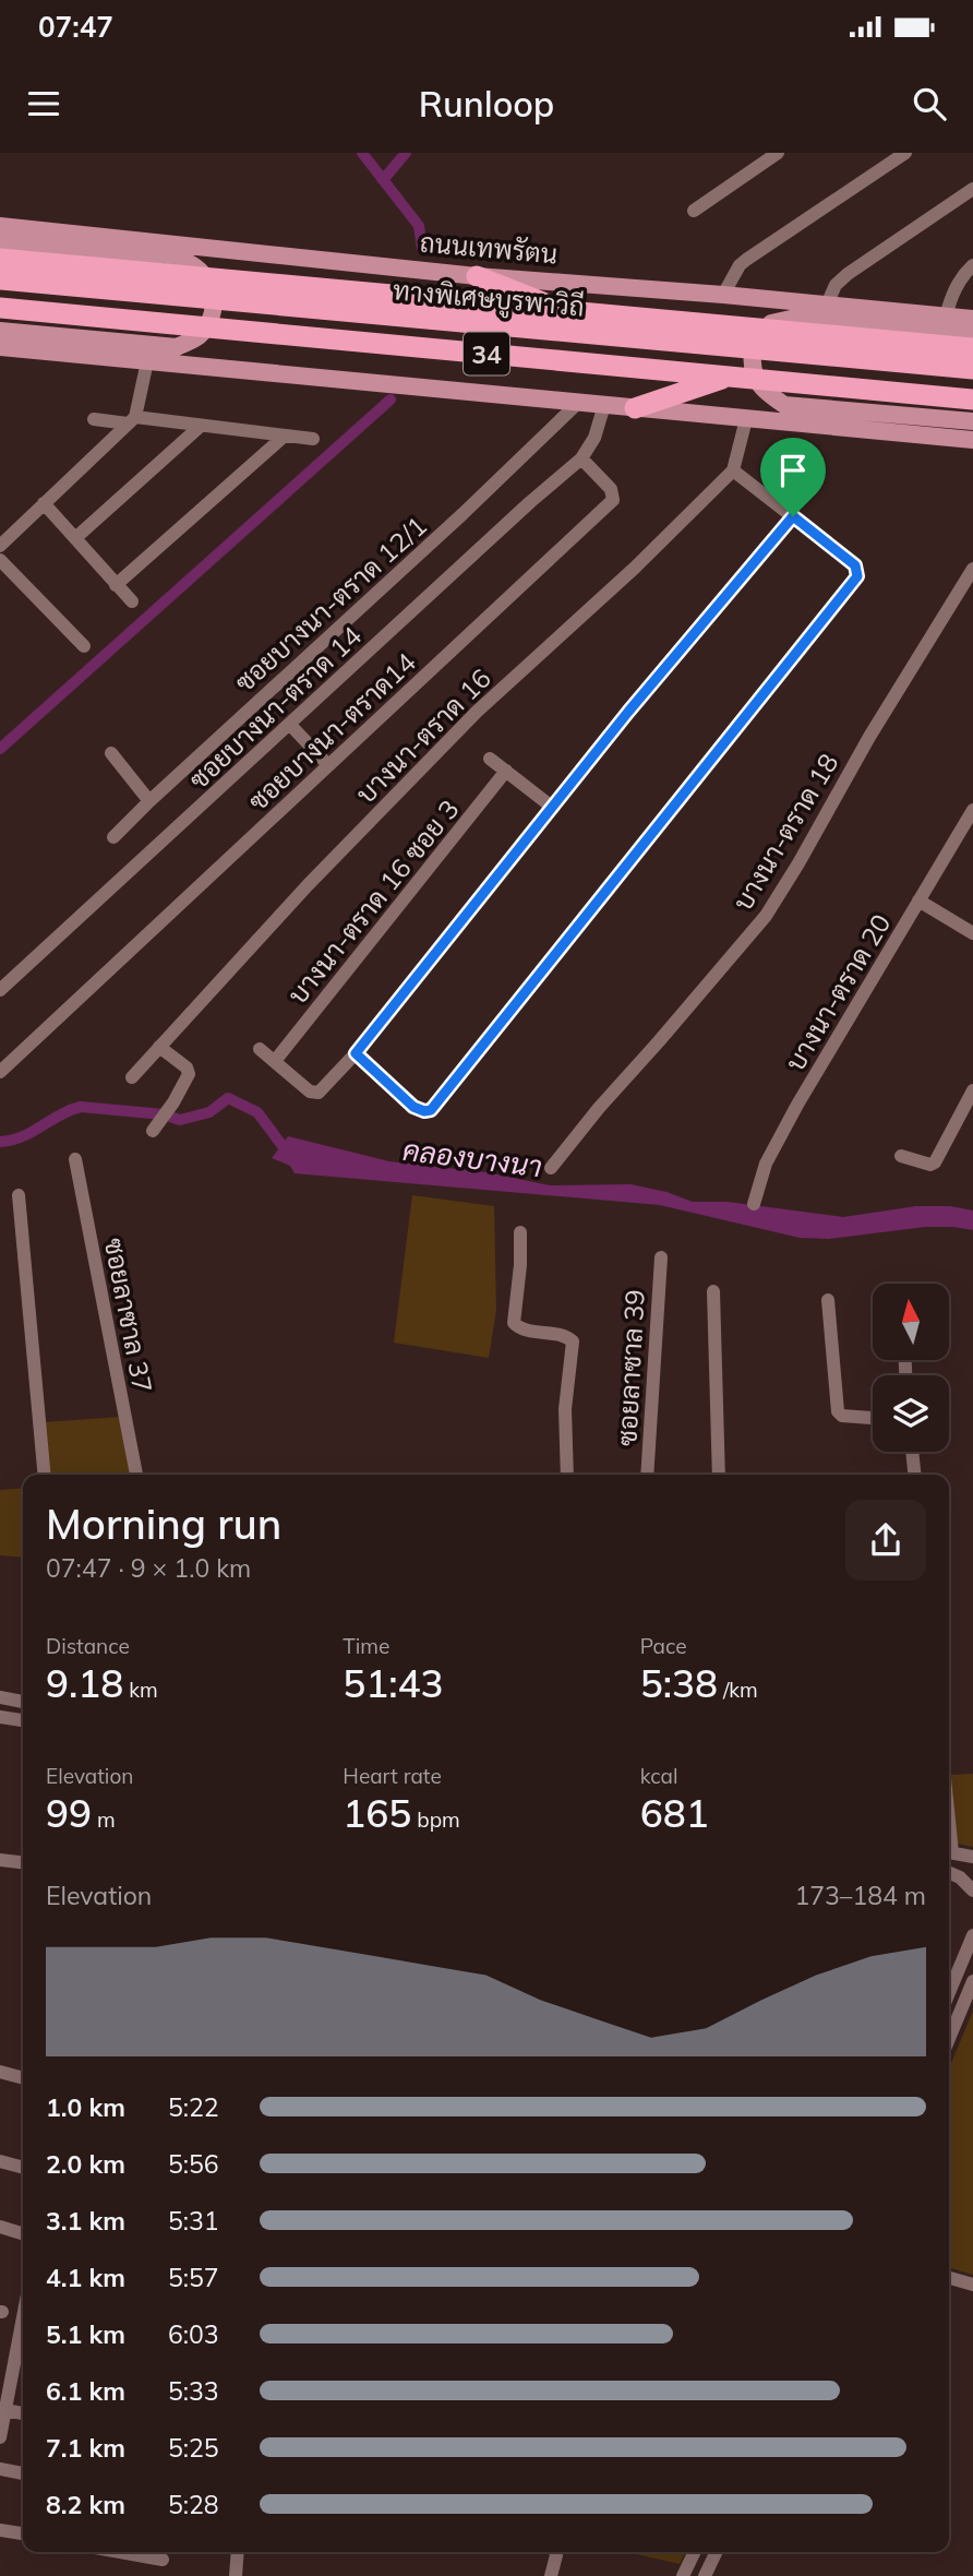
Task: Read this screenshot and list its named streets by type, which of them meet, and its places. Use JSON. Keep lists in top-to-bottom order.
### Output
{
  "streets": {
    "highway": ["ทางพิเศษบูรพาวิถี", "34"],
    "main road": ["ถนนเทพรัตน"],
    "street": [
      "ซอยบางนา-ตราด 12/1",
      "ซอยบางนา-ตราด 14",
      "ซอยบางนา-ตราด14",
      "บางนา-ตราด 16",
      "บางนา-ตราด 18",
      "บางนา-ตราด 16 ซอย 3",
      "บางนา-ตราด 20",
      "ซอยลาซาล 37",
      "ซอยลาซาล 39"
    ]
  },
  "crossings": [
    ["34", "ซอยบางนา-ตราด 12/1"],
    ["ซอยบางนา-ตราด 14", "ซอยบางนา-ตราด14"]
  ],
  "water": ["คลองบางนา"],
  "north": "top",
  "page": {
    "status": "07:47",
    "header": "Runloop",
    "heading": ["Morning run", "07:47 · 9 × 1.0 km"],
    "stats": [
      ["Distance", "9.18 km"],
      ["Time", "51:43"],
      ["Pace", "5:38 /km"],
      ["Elevation", "99 m"],
      ["Heart rate", "165 bpm"],
      ["kcal", "681"]
    ],
    "chart": ["Elevation", "173–184 m"],
    "list": [
      {
        "name": "1.0 km",
        "note": "5:22"
      },
      {
        "name": "2.0 km",
        "note": "5:56"
      },
      {
        "name": "3.1 km",
        "note": "5:31"
      },
      {
        "name": "4.1 km",
        "note": "5:57"
      },
      {
        "name": "5.1 km",
        "note": "6:03"
      },
      {
        "name": "6.1 km",
        "note": "5:33"
      },
      {
        "name": "7.1 km",
        "note": "5:25"
      },
      {
        "name": "8.2 km",
        "note": "5:28"
      }
    ]
  }
}
